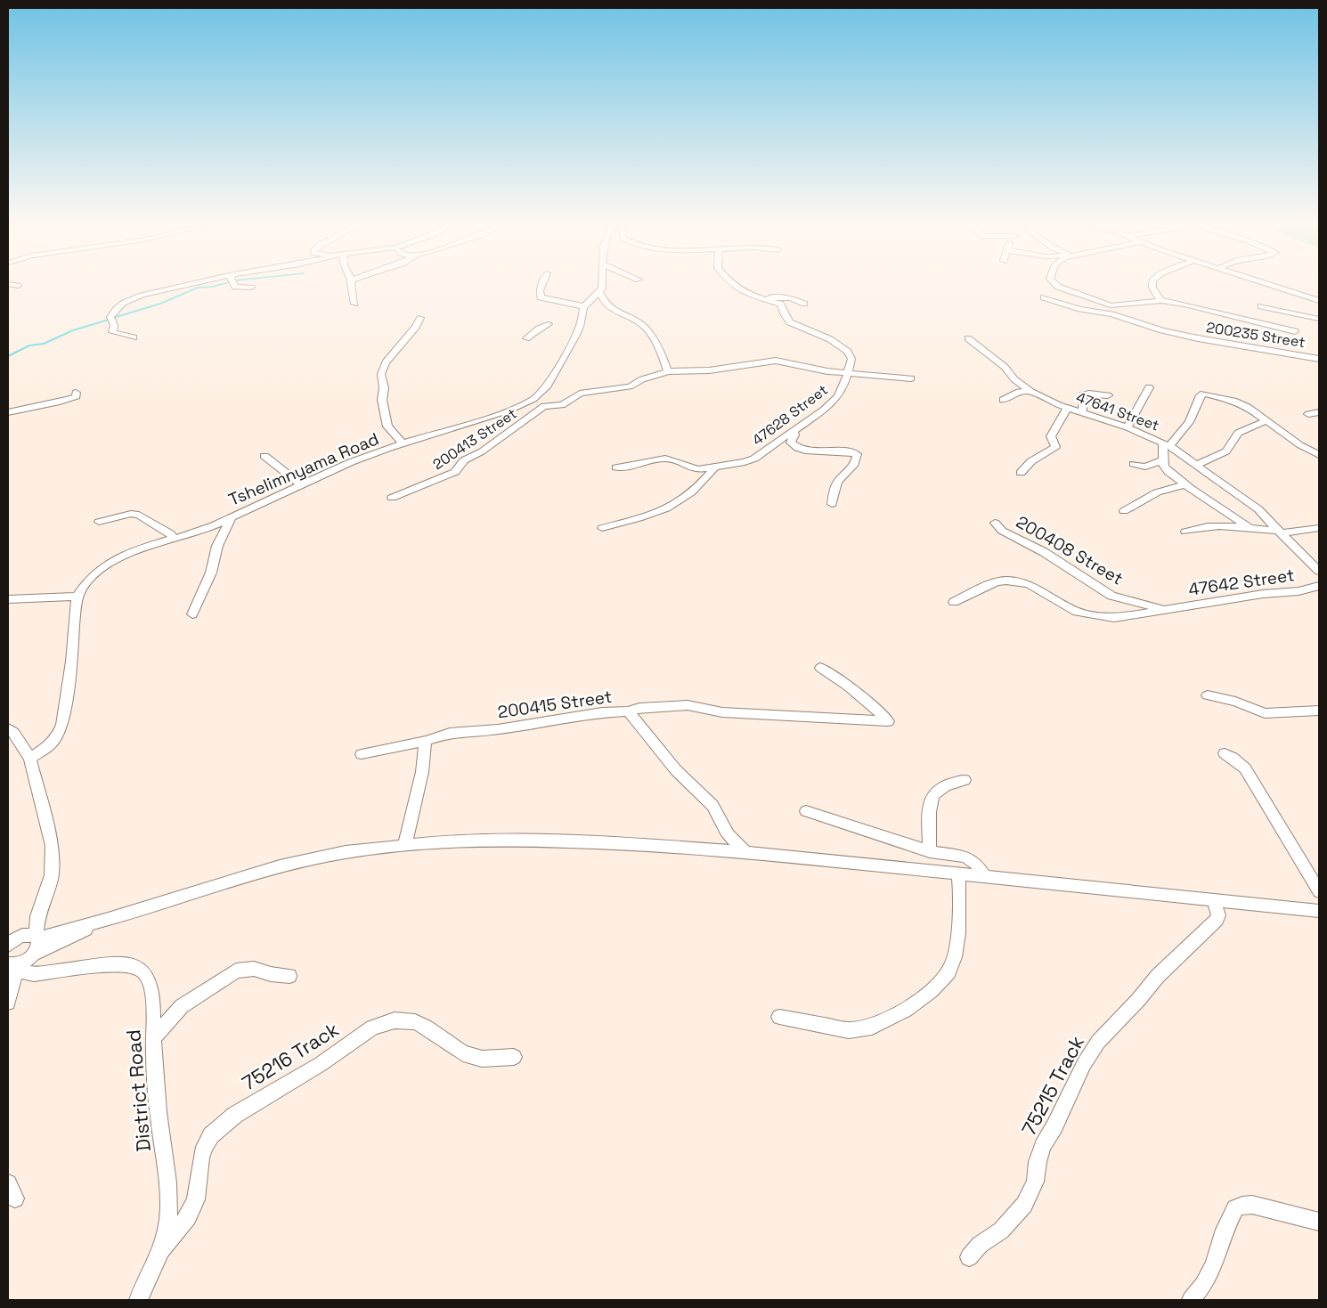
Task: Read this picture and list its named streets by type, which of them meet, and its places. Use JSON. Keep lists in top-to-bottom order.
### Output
{
  "streets": {
    "street": [
      "200235 Street",
      "47641 Street",
      "47628 Street",
      "200413 Street",
      "Tshelimnyama Road",
      "200408 Street",
      "47642 Street",
      "200415 Street",
      "75216 Track",
      "75215 Track",
      "District Road"
    ]
  },
  "crossings": [
    ["200408 Street", "47642 Street"],
    ["75216 Track", "District Road"]
  ]
}
